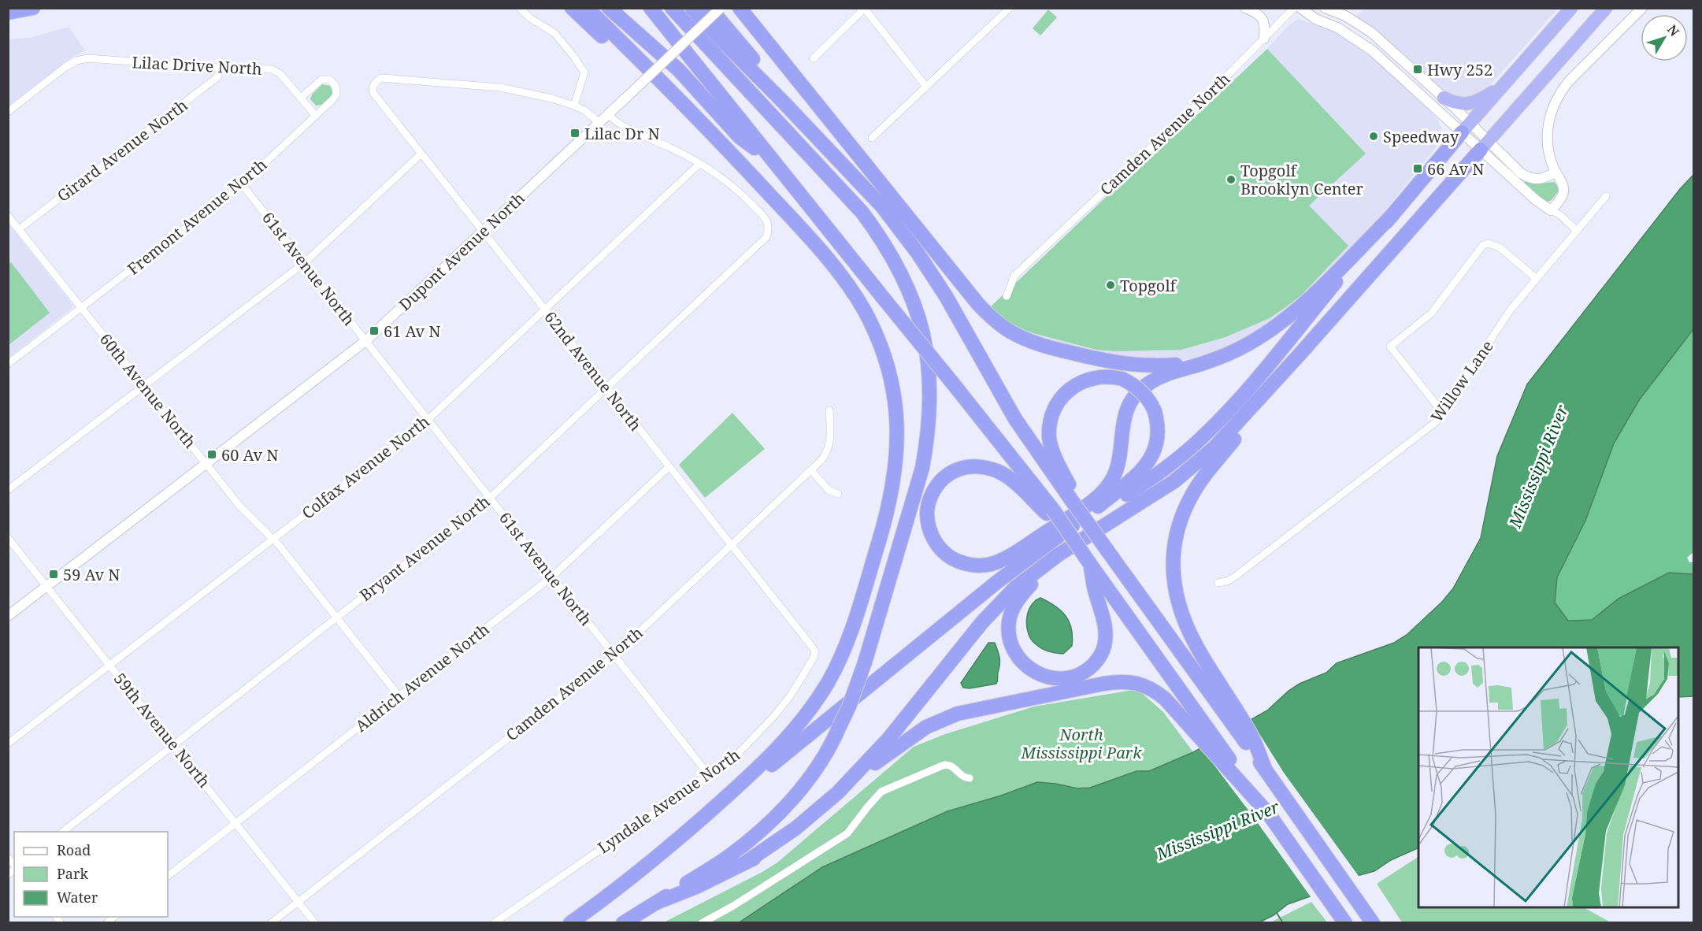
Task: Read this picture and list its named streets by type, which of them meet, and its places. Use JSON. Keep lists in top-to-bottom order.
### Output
{
  "streets": {
    "street": [
      "Lilac Drive North",
      "Camden Avenue North",
      "Girard Avenue North",
      "Fremont Avenue North",
      "Dupont Avenue North",
      "61st Avenue North",
      "62nd Avenue North",
      "Willow Lane",
      "60th Avenue North",
      "Colfax Avenue North",
      "Bryant Avenue North",
      "Aldrich Avenue North",
      "59th Avenue North",
      "Lyndale Avenue North"
    ]
  },
  "crossings": [
    ["Lilac Drive North", "Girard Avenue North"],
    ["Lilac Drive North", "Fremont Avenue North"],
    ["Camden Avenue North", "61st Avenue North"],
    ["Camden Avenue North", "62nd Avenue North"],
    ["Camden Avenue North", "59th Avenue North"],
    ["Girard Avenue North", "60th Avenue North"],
    ["Fremont Avenue North", "61st Avenue North"],
    ["Fremont Avenue North", "60th Avenue North"],
    ["Dupont Avenue North", "61st Avenue North"],
    ["Dupont Avenue North", "62nd Avenue North"],
    ["Dupont Avenue North", "60th Avenue North"],
    ["Dupont Avenue North", "59th Avenue North"],
    ["61st Avenue North", "Colfax Avenue North"],
    ["61st Avenue North", "Bryant Avenue North"],
    ["61st Avenue North", "Aldrich Avenue North"],
    ["61st Avenue North", "Lyndale Avenue North"],
    ["62nd Avenue North", "Colfax Avenue North"],
    ["62nd Avenue North", "Bryant Avenue North"],
    ["62nd Avenue North", "Aldrich Avenue North"],
    ["62nd Avenue North", "Lyndale Avenue North"],
    ["60th Avenue North", "Colfax Avenue North"],
    ["60th Avenue North", "Bryant Avenue North"],
    ["60th Avenue North", "Aldrich Avenue North"],
    ["Colfax Avenue North", "Bryant Avenue North"],
    ["Colfax Avenue North", "59th Avenue North"],
    ["Bryant Avenue North", "59th Avenue North"],
    ["Aldrich Avenue North", "59th Avenue North"]
  ],
  "water": ["Mississippi River"],
  "parks": ["North Mississippi Park"],
  "places": {
    "transit": [
      "Hwy 252",
      "Lilac Dr N",
      "66 Av N",
      "61 Av N",
      "60 Av N",
      "59 Av N"
    ],
    "other": ["Speedway", "Topgolf Brooklyn Center", "Topgolf"]
  },
  "legend": ["Road", "Park", "Water"],
  "north": "top right"
}
